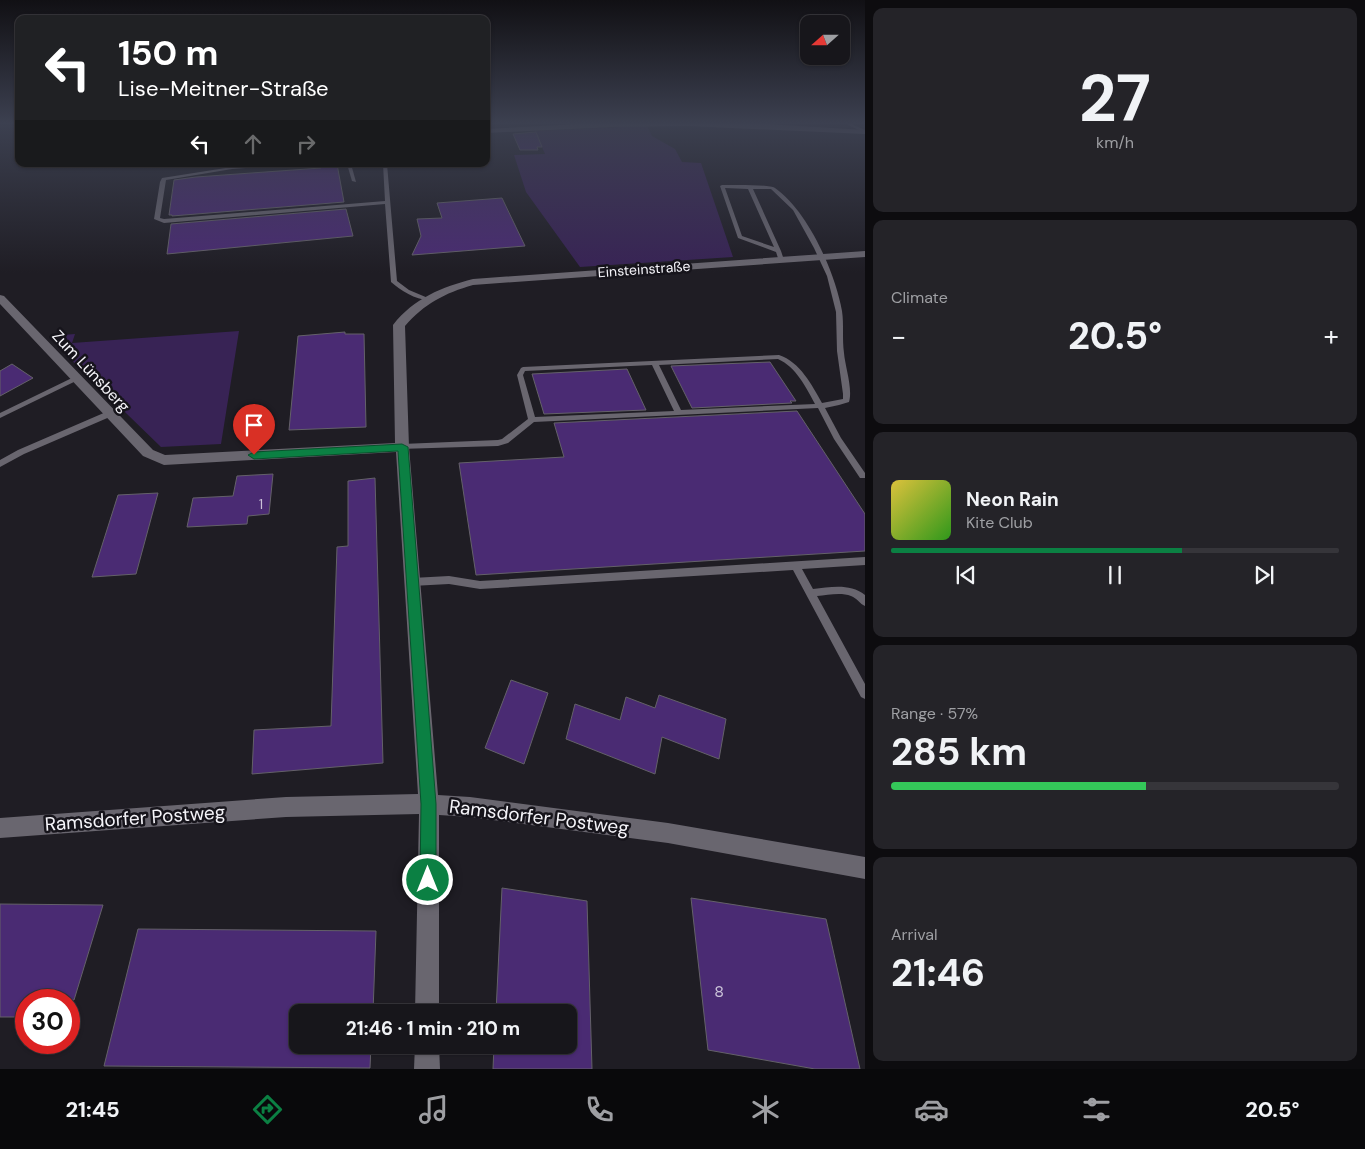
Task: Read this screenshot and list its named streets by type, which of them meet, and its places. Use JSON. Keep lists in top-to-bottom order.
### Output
{
  "streets": {
    "street": ["Einsteinstraße", "Zum Lünsberg", "Ramsdorfer Postweg"]
  },
  "crossings": [
    ["Einsteinstraße", "Zum Lünsberg"],
    ["Einsteinstraße", "Ramsdorfer Postweg"]
  ],
  "house_numbers": ["1", "8"],
  "north": "left",
  "page": {
    "tile": [
      ["27", "km/h"],
      "Climate",
      ["Range · 57%", "285 km"],
      ["Arrival", "21:46"]
    ],
    "turn": ["150 m", "Lise-Meitner-Straße"],
    "heat": ["−", "20.5°", "+"],
    "song": ["Neon Rain", "Kite Club"],
    "limit": "30",
    "trip": "21:46 · 1 min · 210 m",
    "tabs": ["21:45", "20.5°"]
  }
}
